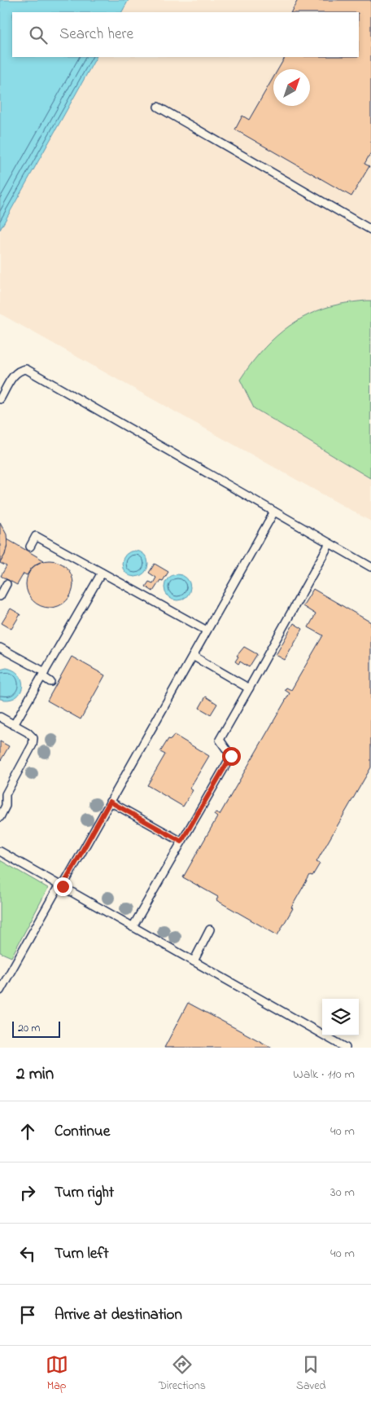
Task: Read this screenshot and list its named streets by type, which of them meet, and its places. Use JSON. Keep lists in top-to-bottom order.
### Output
{
  "scale_bar": "20 m",
  "north": "top right",
  "page": {
    "search": "Search here",
    "scale": "20 m",
    "heading": ["2 min", "Walk · 110 m"],
    "list": [
      ["Continue", "40 m"],
      ["Turn right", "30 m"],
      ["Turn left", "40 m"],
      "Arrive at destination"
    ],
    "nav": ["Map", "Directions", "Saved"]
  }
}
